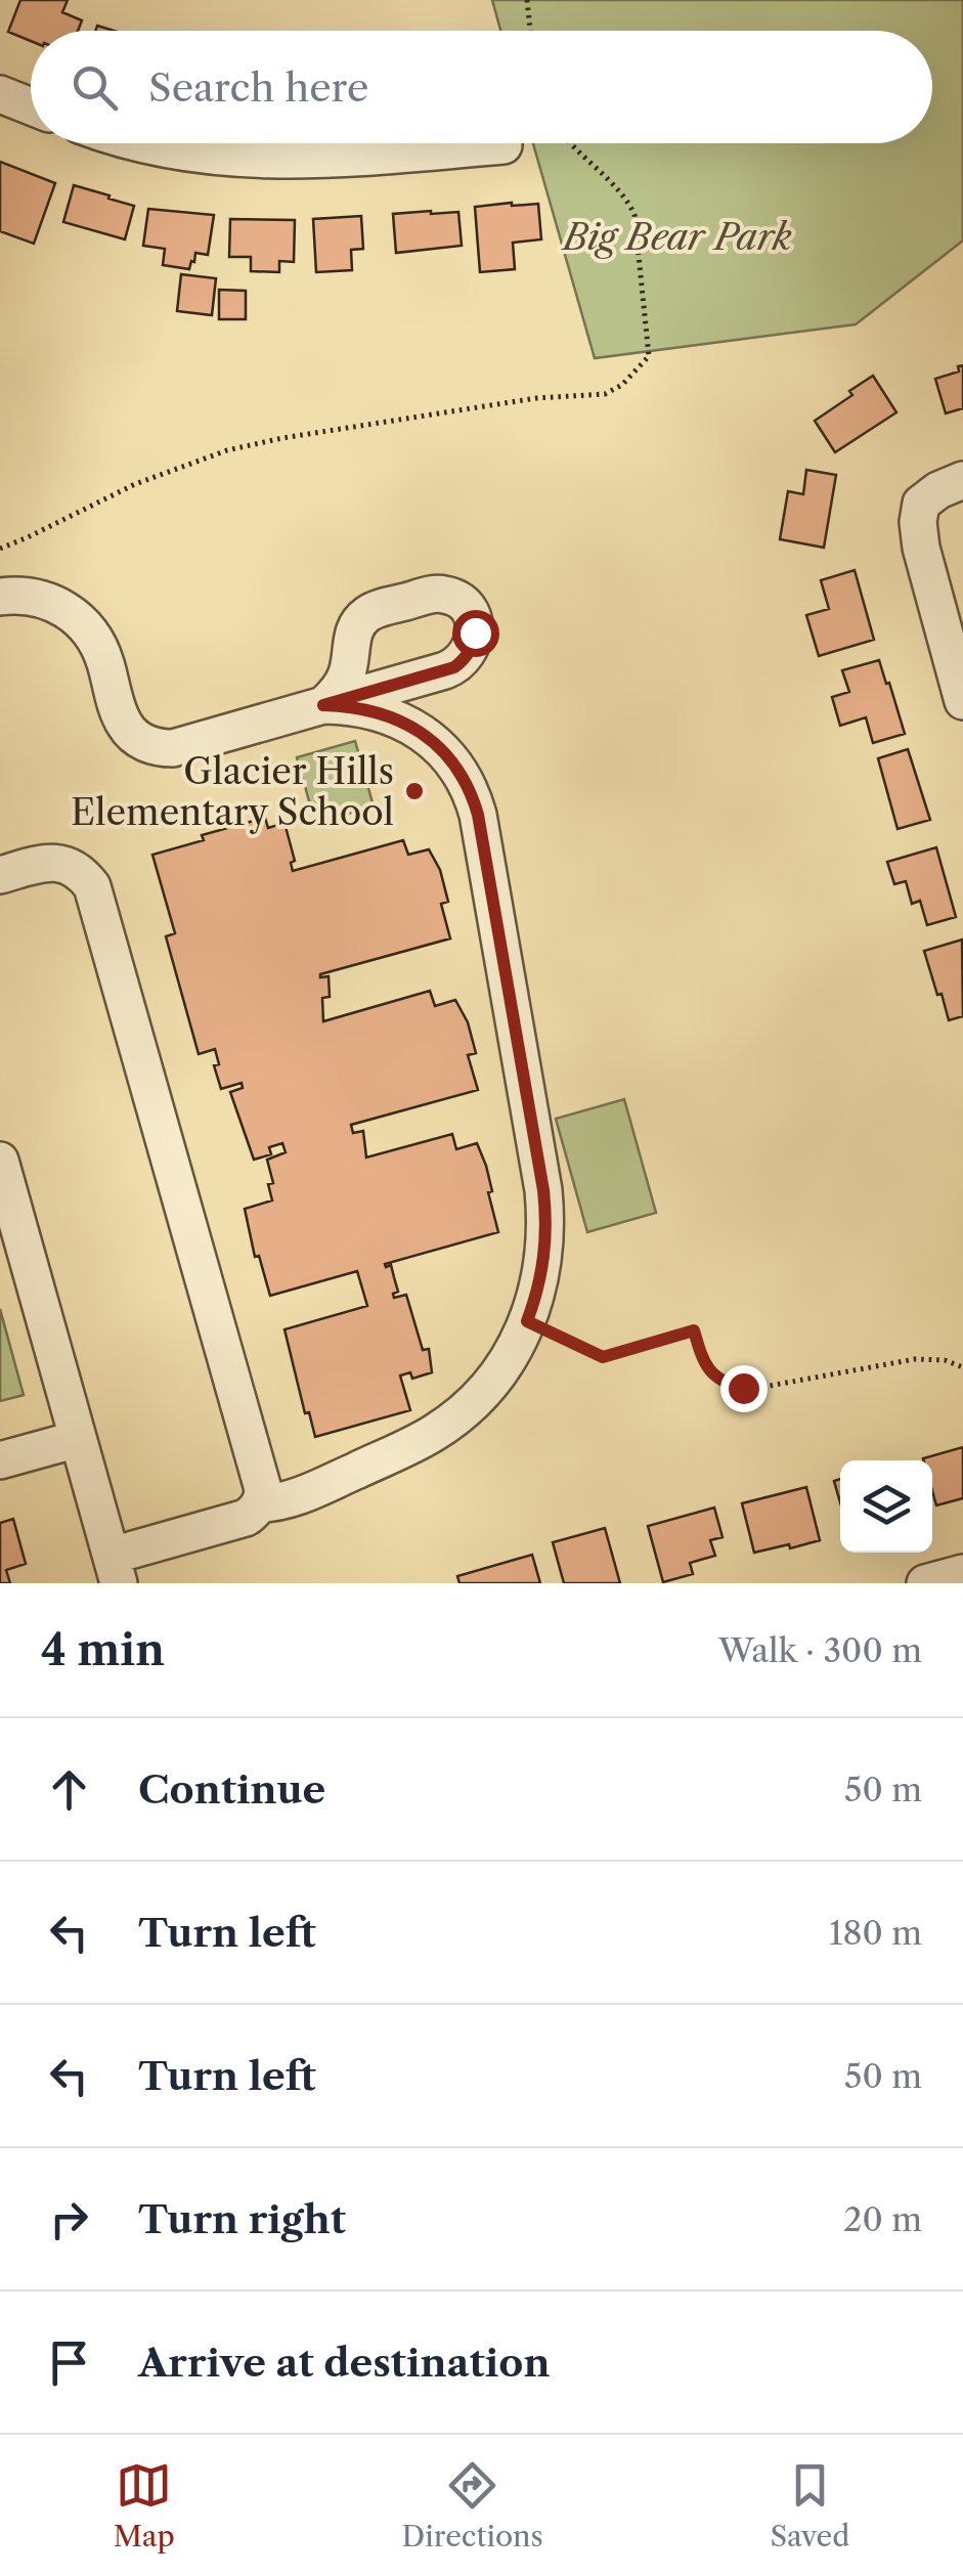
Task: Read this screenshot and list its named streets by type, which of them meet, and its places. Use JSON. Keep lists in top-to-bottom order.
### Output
{
  "parks": ["Big Bear Park"],
  "places": ["Glacier Hills Elementary School"],
  "page": {
    "search": "Search here",
    "heading": ["4 min", "Walk · 300 m"],
    "list": [
      ["Continue", "50 m"],
      ["Turn left", "180 m"],
      ["Turn left", "50 m"],
      ["Turn right", "20 m"],
      "Arrive at destination"
    ],
    "nav": ["Map", "Directions", "Saved"]
  }
}
